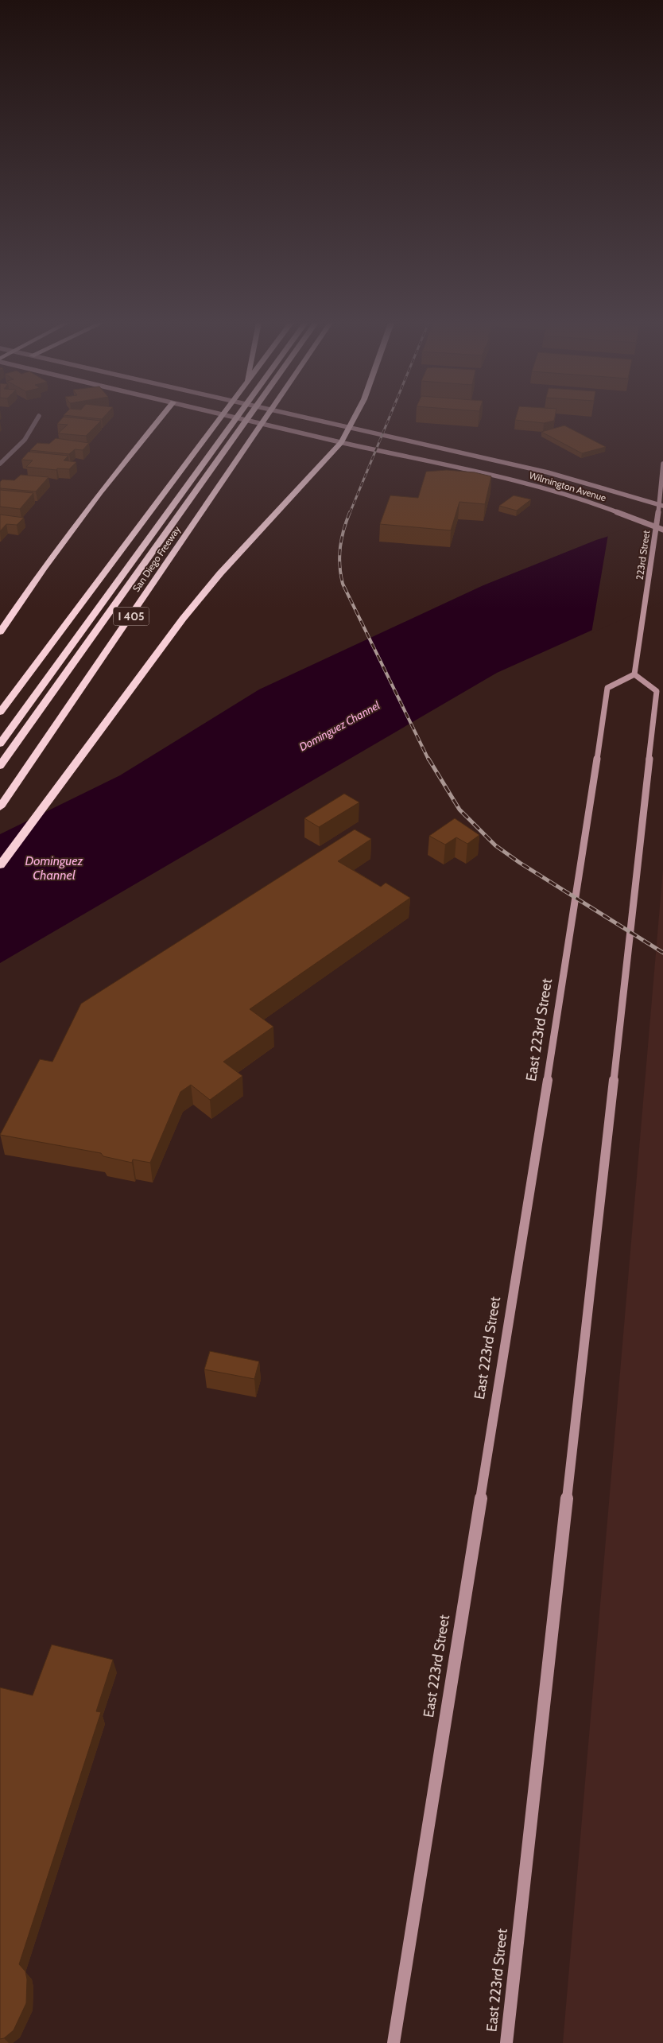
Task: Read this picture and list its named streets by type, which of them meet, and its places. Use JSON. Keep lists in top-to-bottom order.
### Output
{
  "streets": {
    "highway": ["San Diego Freeway", "I 405"],
    "main road": ["Wilmington Avenue", "223rd Street", "East 223rd Street"]
  },
  "crossings": [
    ["Wilmington Avenue", "223rd Street"],
    ["223rd Street", "East 223rd Street"]
  ],
  "water": ["Dominguez Channel"]
}
